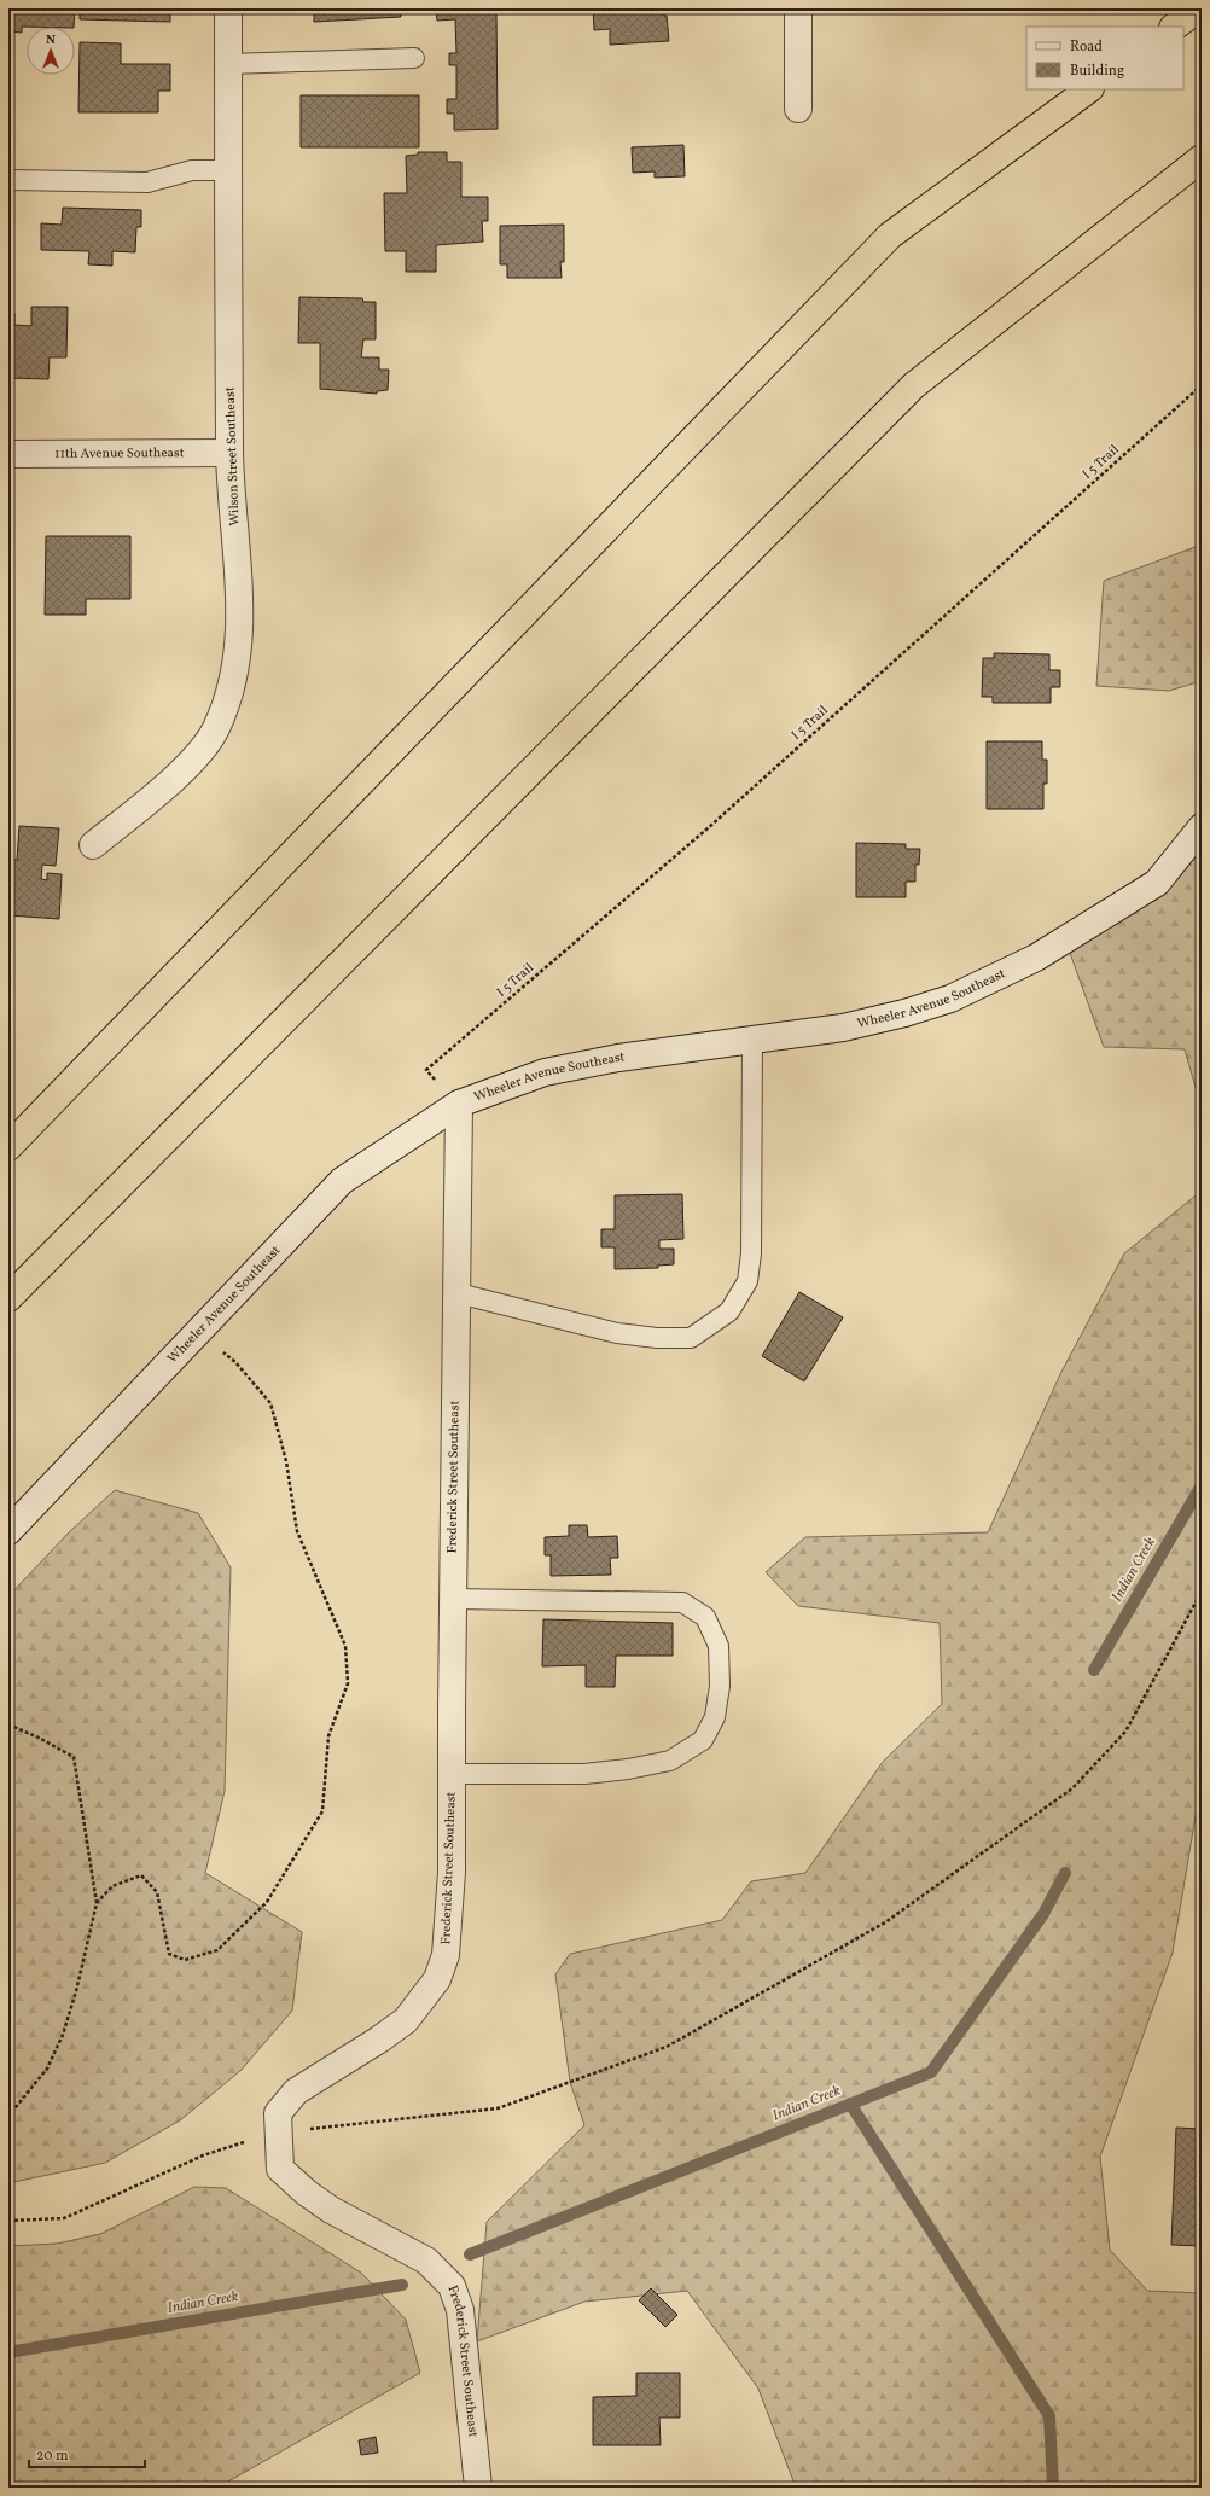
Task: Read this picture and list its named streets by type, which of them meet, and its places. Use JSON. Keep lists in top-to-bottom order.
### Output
{
  "streets": {
    "street": [
      "11th Avenue Southeast",
      "Wilson Street Southeast",
      "Wheeler Avenue Southeast",
      "Frederick Street Southeast"
    ],
    "path": ["I 5 Trail"]
  },
  "crossings": [
    ["11th Avenue Southeast", "Wilson Street Southeast"],
    ["Wheeler Avenue Southeast", "Frederick Street Southeast"]
  ],
  "water": ["Indian Creek"],
  "legend": ["Road", "Building"],
  "scale_bar": "20 m",
  "north": "top"
}
